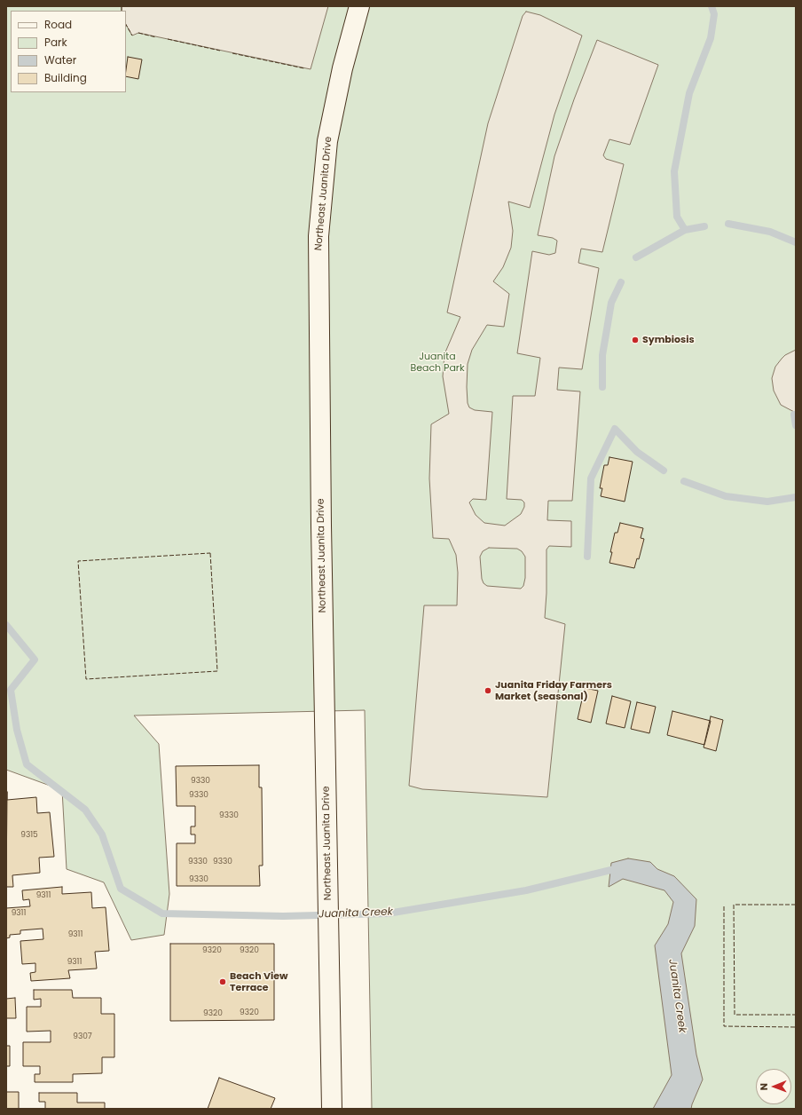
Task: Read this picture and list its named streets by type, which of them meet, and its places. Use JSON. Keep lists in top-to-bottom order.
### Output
{
  "streets": {
    "main road": ["Northeast Juanita Drive"]
  },
  "water": ["Juanita Creek"],
  "parks": ["Juanita Beach Park"],
  "places": ["Symbiosis", "Juanita Friday Farmers Market (seasonal)", "Beach View Terrace"],
  "house_numbers": [
    "9330",
    "9330",
    "9330",
    "9315",
    "9330",
    "9330",
    "9330",
    "9311",
    "9311",
    "9311",
    "9320",
    "9320",
    "9311",
    "9320",
    "9320",
    "9307"
  ],
  "legend": [
    "Road",
    "Park",
    "Water",
    "Building"
  ],
  "north": "left"
}
